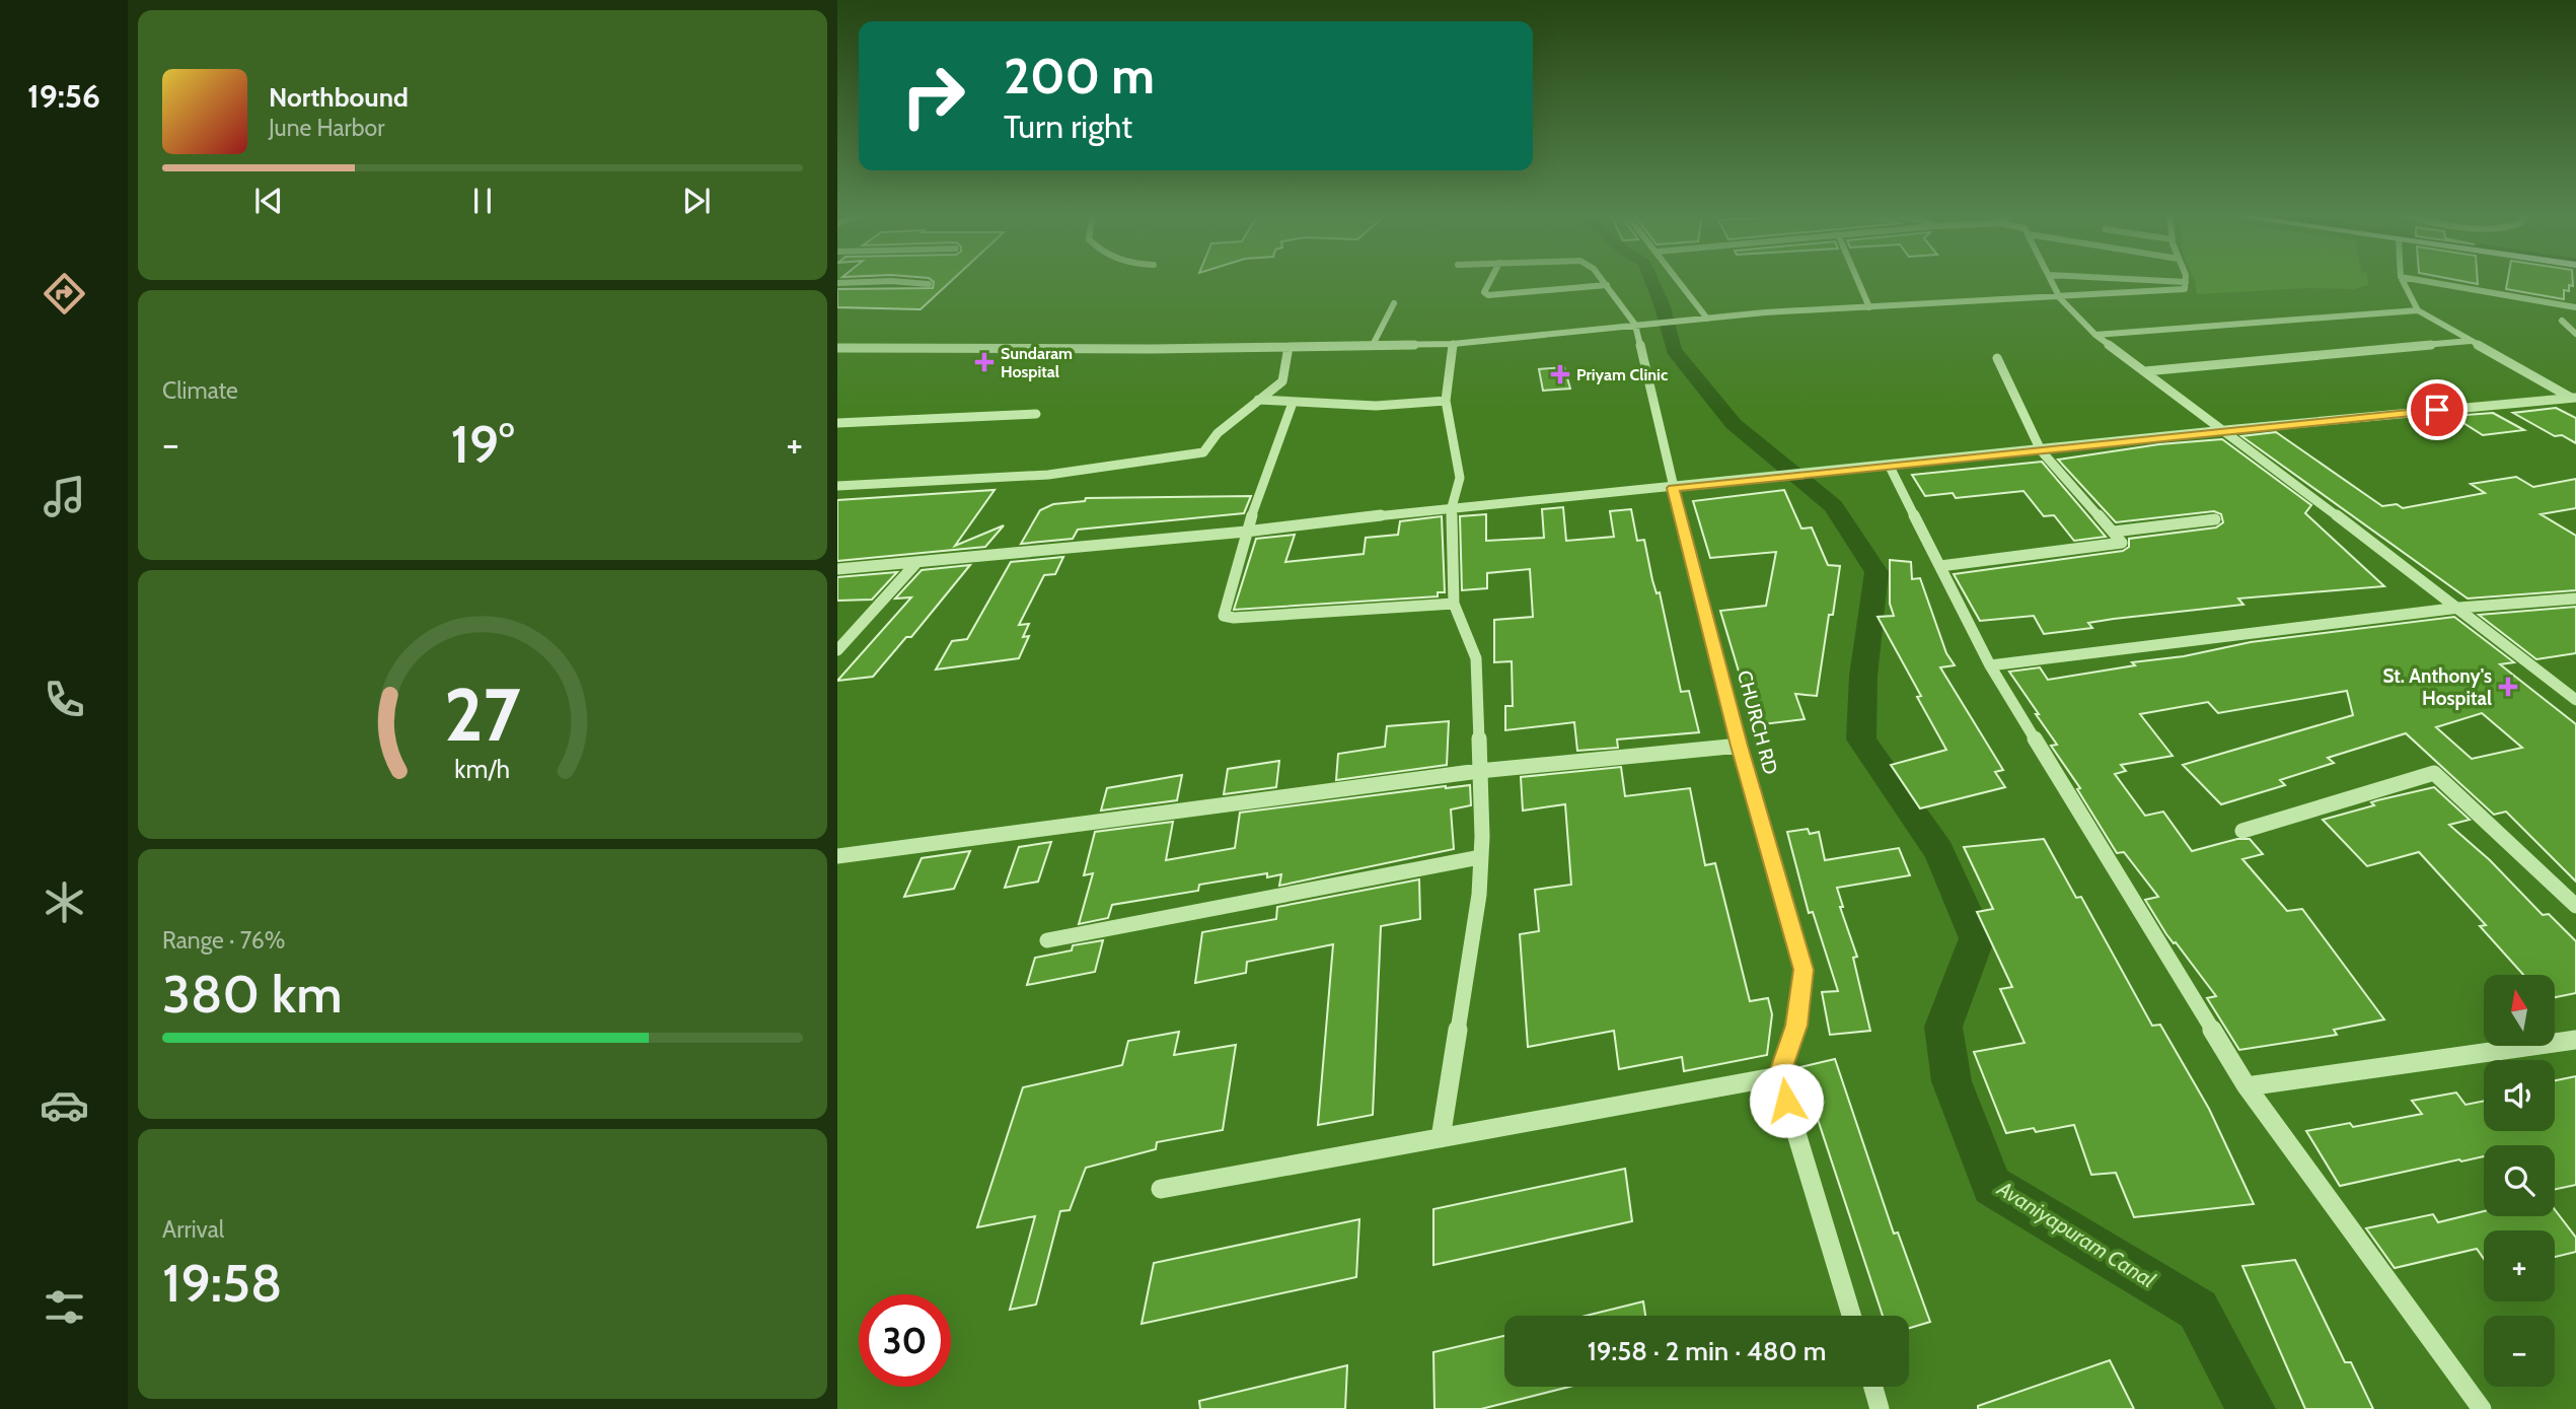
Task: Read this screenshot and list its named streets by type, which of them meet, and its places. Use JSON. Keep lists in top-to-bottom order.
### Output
{
  "streets": {
    "street": ["CHURCH RD"]
  },
  "water": ["Avaniyapuram Canal"],
  "places": {
    "health": ["Sundaram Hospital", "Priyam Clinic", "St. Anthony's Hospital"]
  },
  "north": "top",
  "page": {
    "tabs": "19:56",
    "turn": ["200 m", "Turn right"],
    "song": ["Northbound", "June Harbor"],
    "tile": [
      "Climate",
      ["Range · 76%", "380 km"],
      ["Arrival", "19:58"]
    ],
    "heat": ["−", "19°", "+"],
    "map_buttons": ["+", "−"],
    "limit": "30",
    "trip": "19:58 · 2 min · 480 m",
    "gauge": ["27", "km/h"]
  }
}
